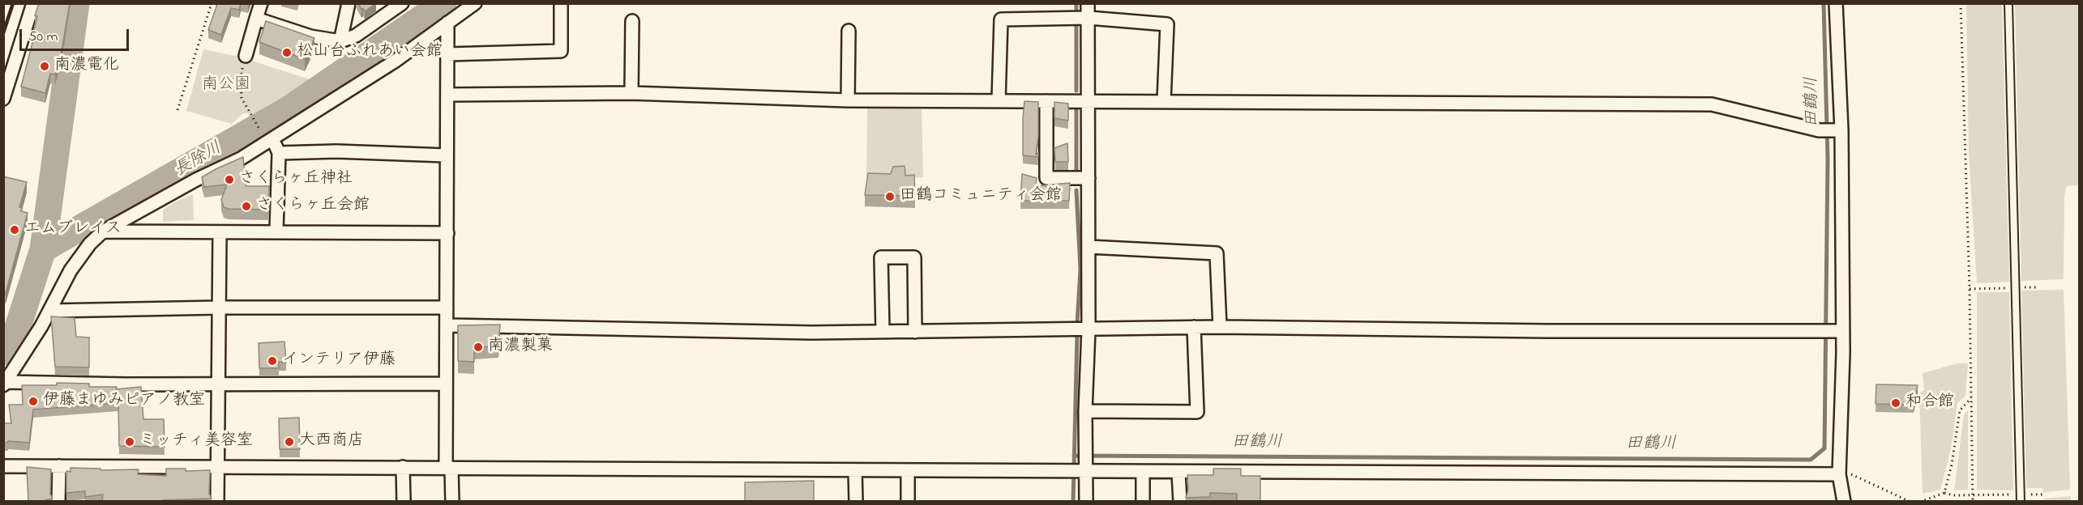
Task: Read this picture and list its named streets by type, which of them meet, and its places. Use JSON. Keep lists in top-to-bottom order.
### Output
{
  "water": ["田鶴川", "長除川"],
  "parks": ["南公園"],
  "places": [
    "松山台ふれあい会館",
    "南濃電化",
    "さくらヶ丘神社",
    "田鶴コミュニティ会館",
    "さくらヶ丘会館",
    "エムブレイス",
    "南濃製菓",
    "インテリア伊藤",
    "伊藤まゆみピアノ教室",
    "和合館",
    "ミッチィ美容室",
    "大西商店"
  ],
  "scale_bar": "50 m"
}
